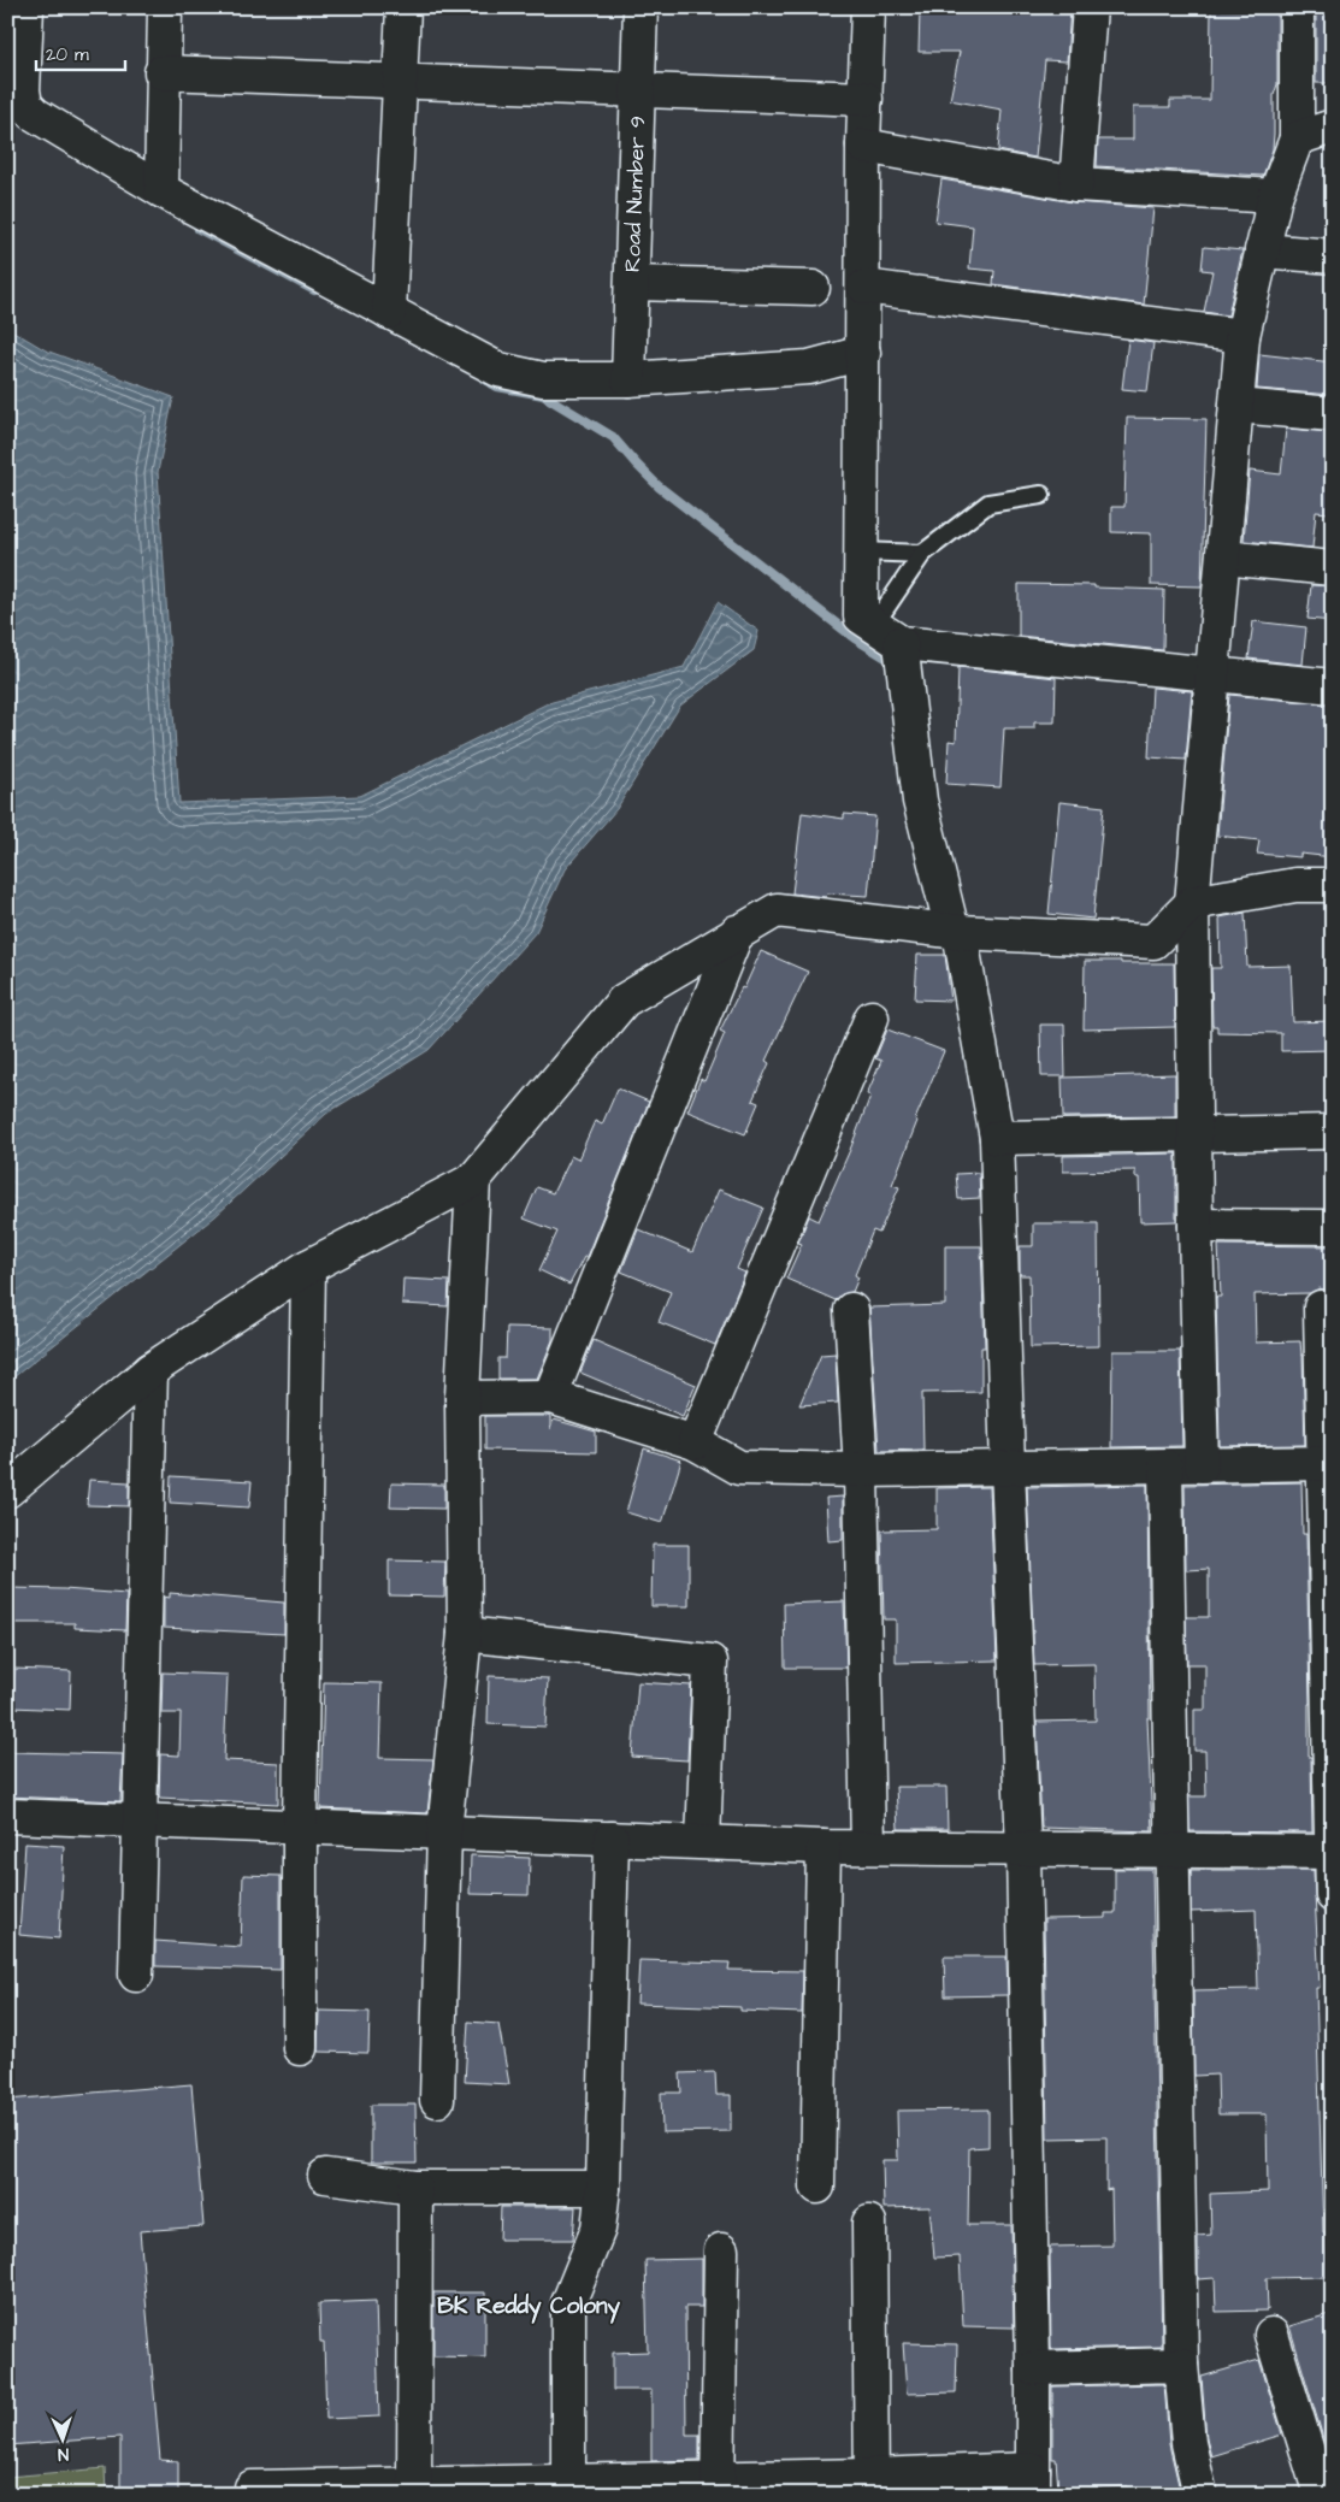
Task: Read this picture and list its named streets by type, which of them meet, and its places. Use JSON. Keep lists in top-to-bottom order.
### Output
{
  "streets": {
    "street": ["Road Number 9"]
  },
  "districts": ["BK Reddy Colony"],
  "scale_bar": "20 m",
  "north": "bottom"
}
